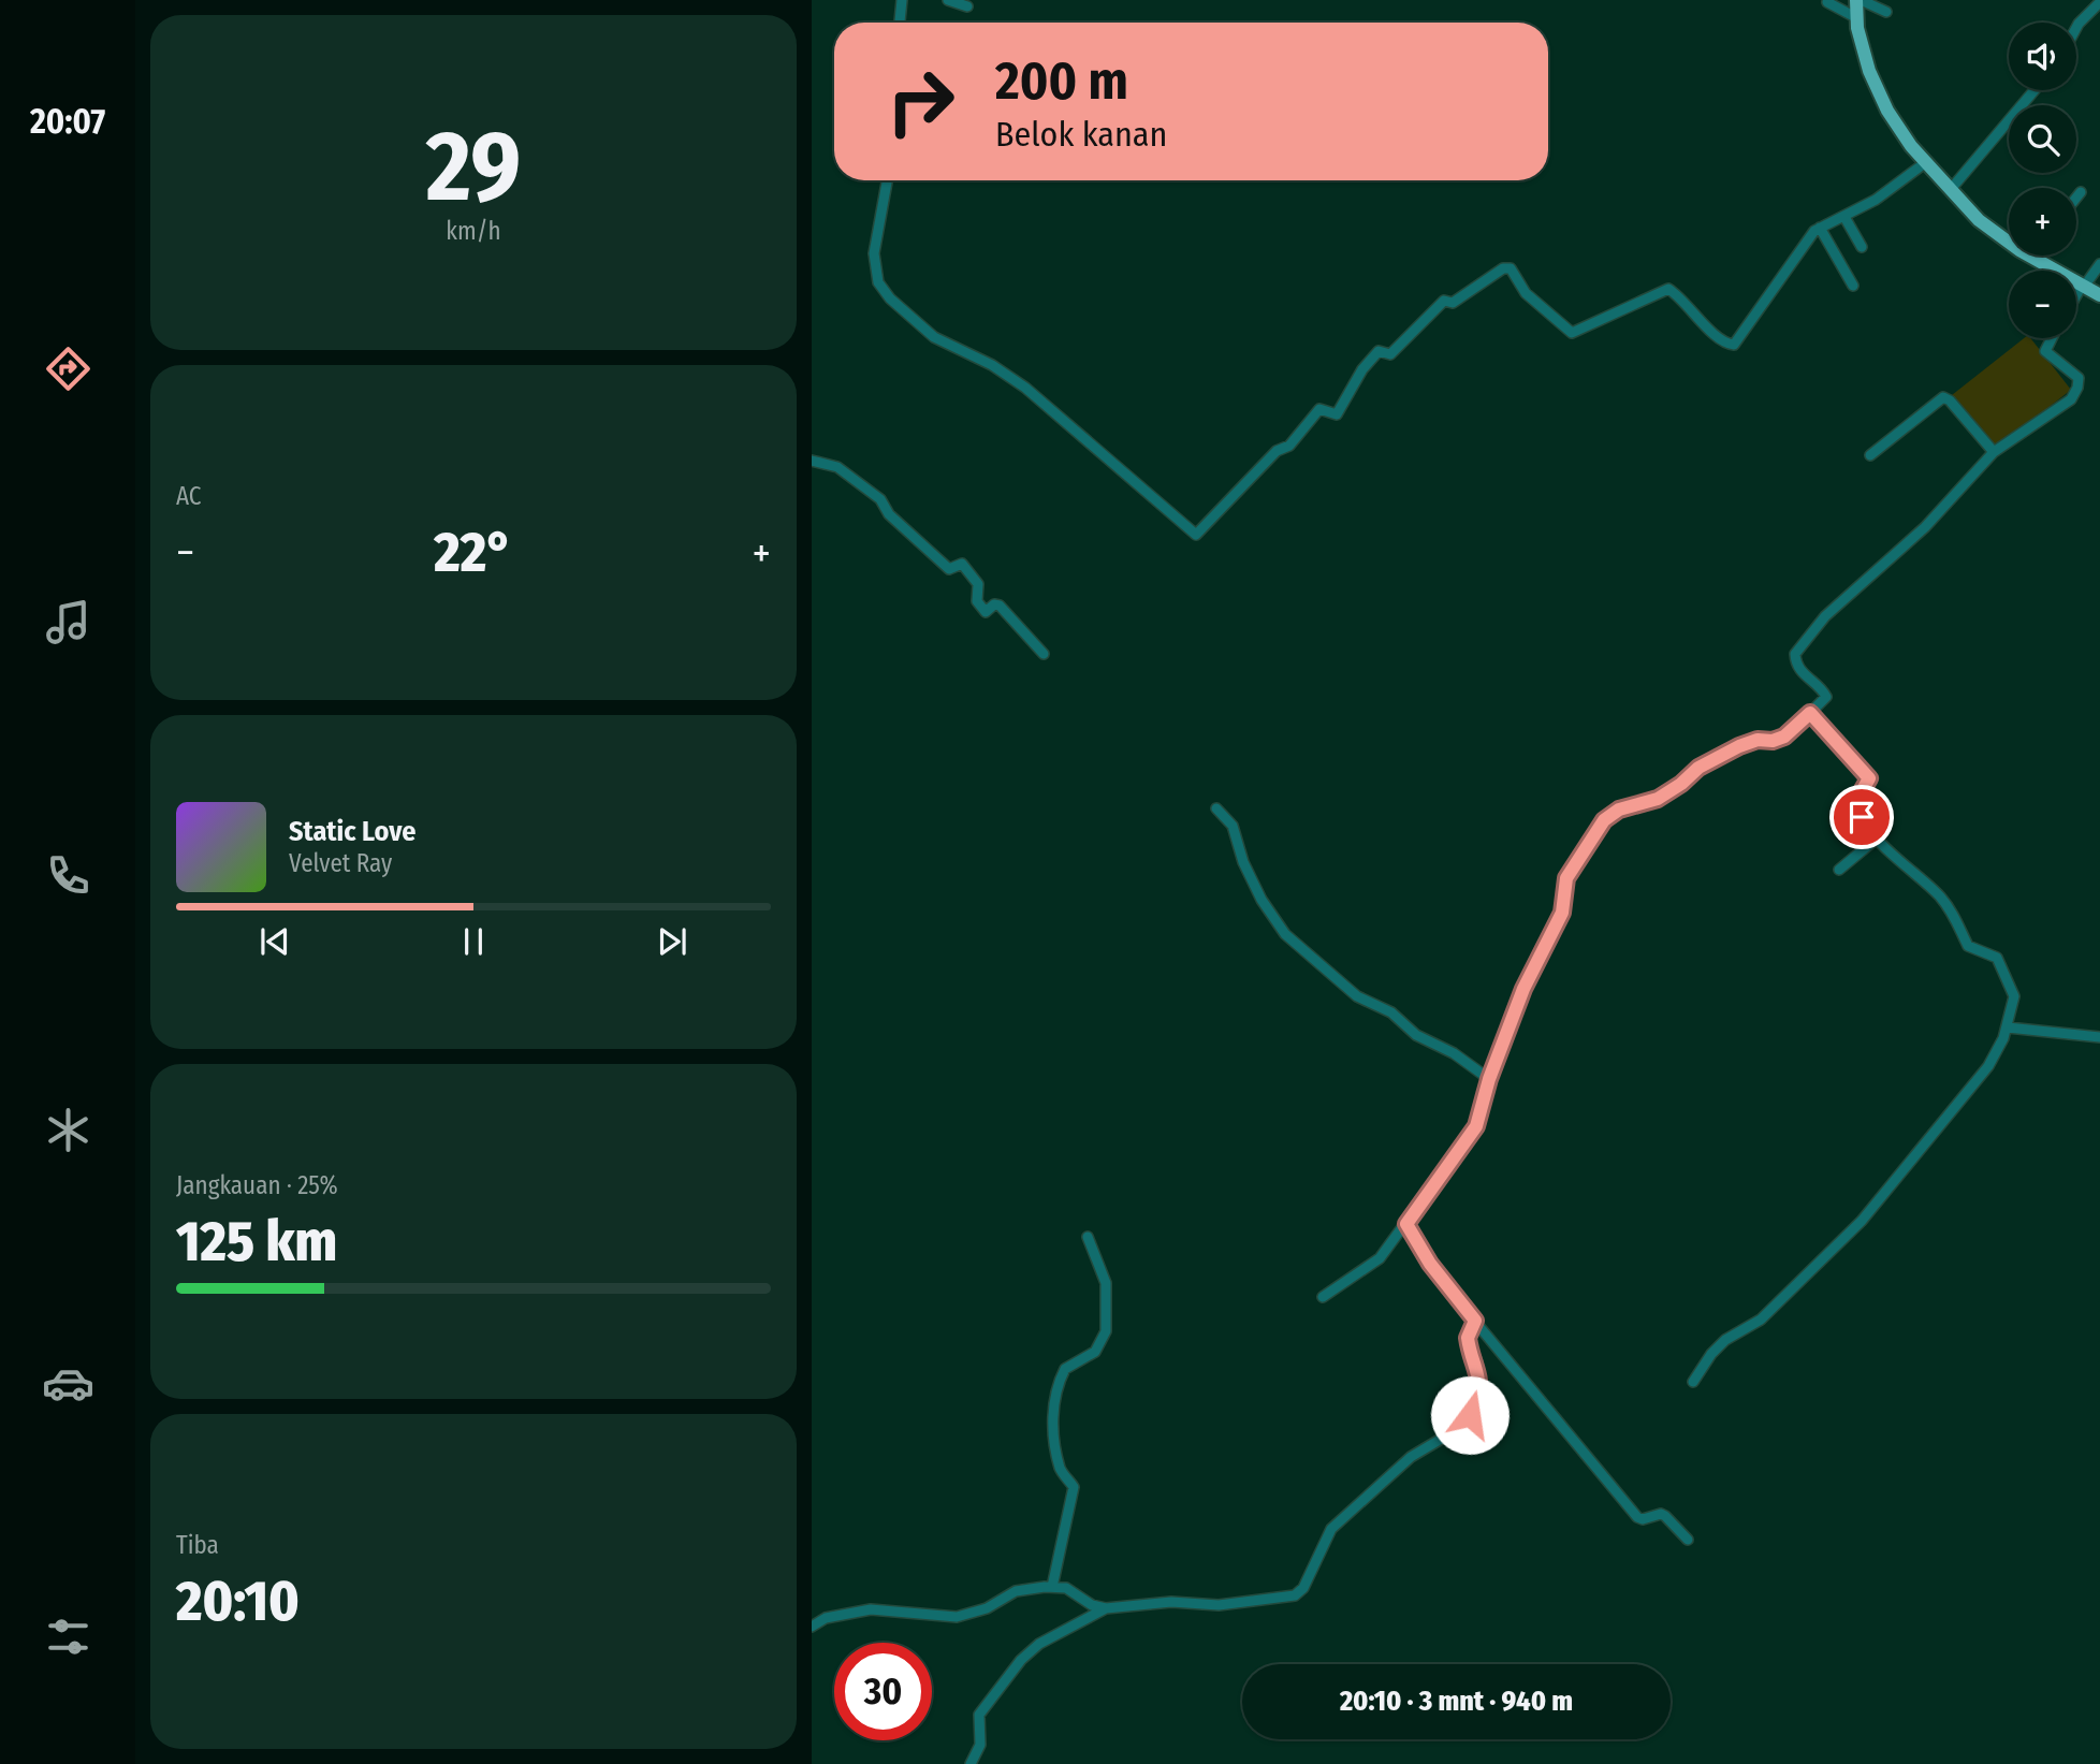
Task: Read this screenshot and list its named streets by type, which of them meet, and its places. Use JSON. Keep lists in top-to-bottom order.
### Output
{
  "page": {
    "tabs": "20:07",
    "tile": [
      ["29", "km/h"],
      "AC",
      ["Jangkauan · 25%", "125 km"],
      ["Tiba", "20:10"]
    ],
    "map_buttons": ["+", "−"],
    "turn": ["200 m", "Belok kanan"],
    "heat": ["−", "22°", "+"],
    "song": ["Static Love", "Velvet Ray"],
    "limit": "30",
    "trip": "20:10 · 3 mnt · 940 m"
  }
}
